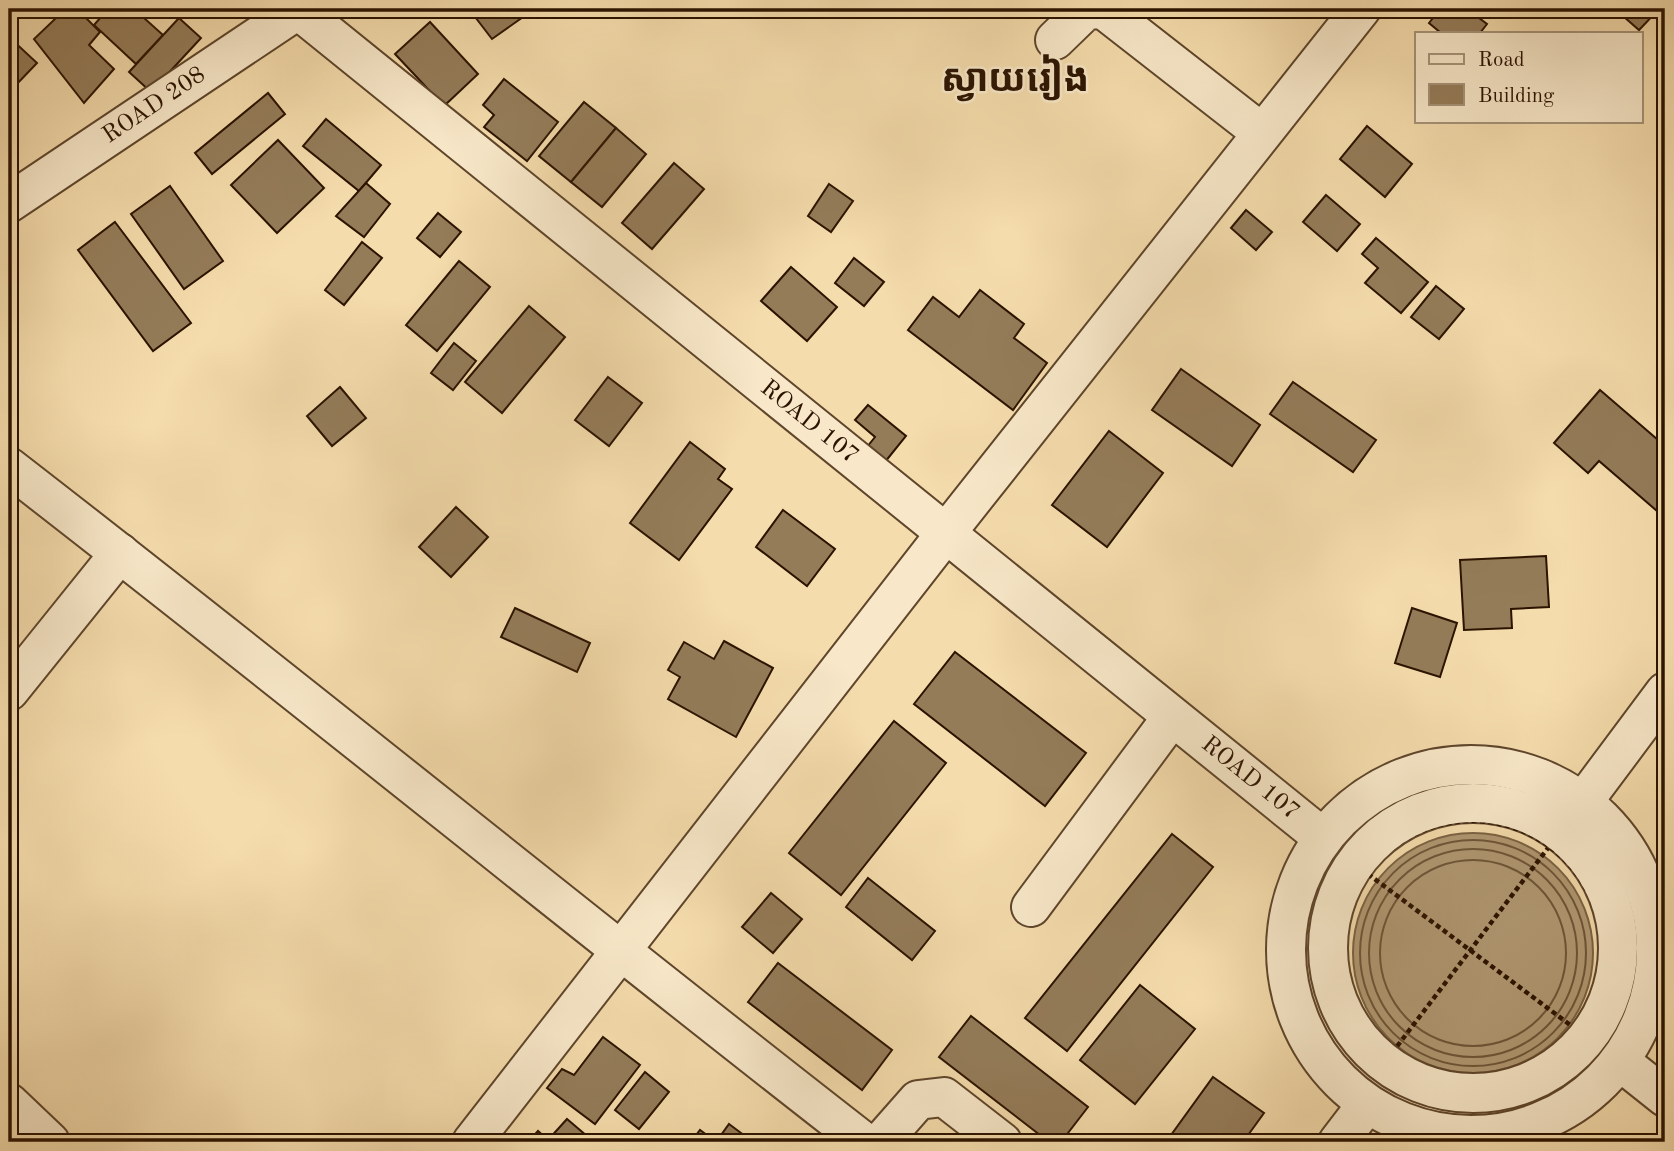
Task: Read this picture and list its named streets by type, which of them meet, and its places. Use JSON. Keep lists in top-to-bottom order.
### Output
{
  "streets": {
    "street": ["ROAD 208", "ROAD 107"]
  },
  "crossings": [
    ["ROAD 208", "ROAD 107"]
  ],
  "districts": ["ស្វាយរៀង"],
  "legend": ["Road", "Building"]
}
